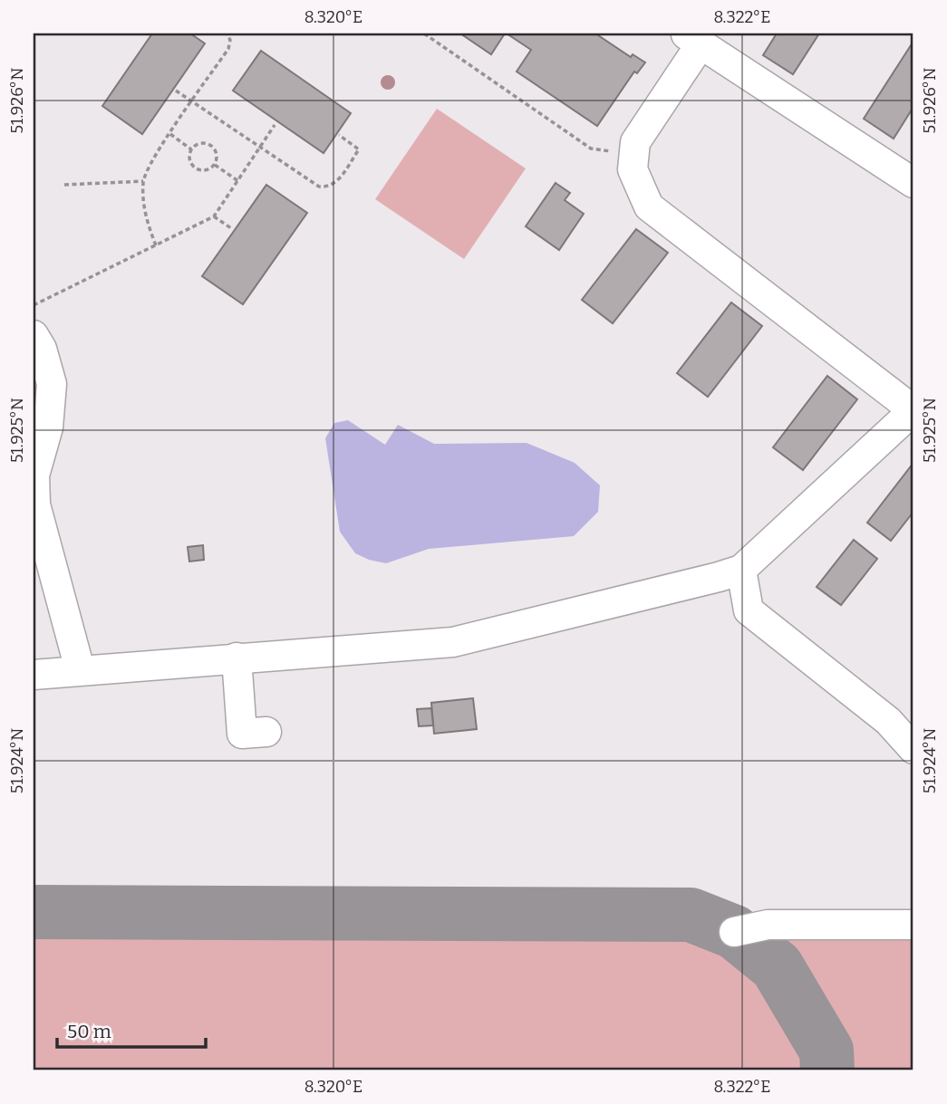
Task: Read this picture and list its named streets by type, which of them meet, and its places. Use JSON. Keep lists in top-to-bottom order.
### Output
{
  "scale_bar": "50 m",
  "coordinates": [
    "8.320°E",
    "8.322°E",
    "51.926°N",
    "51.925°N",
    "51.924°N"
  ]
}
